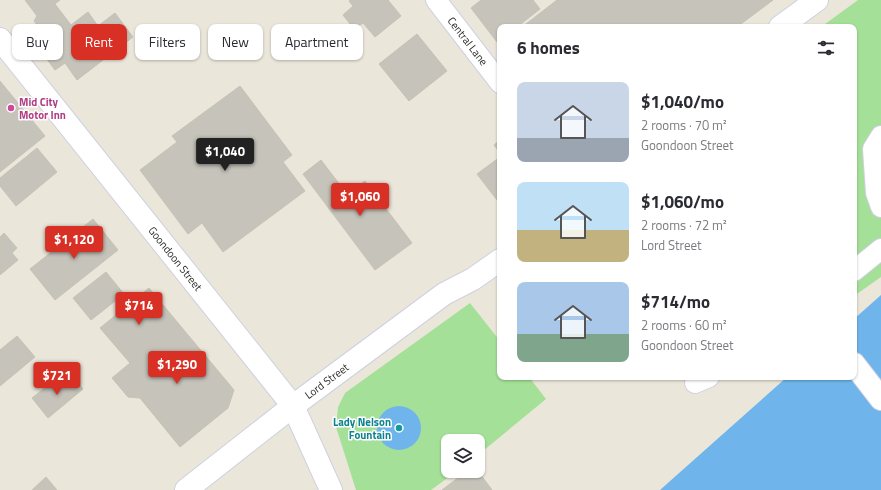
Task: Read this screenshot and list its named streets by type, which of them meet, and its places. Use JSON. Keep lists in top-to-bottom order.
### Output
{
  "streets": {
    "street": ["Central Lane", "Goondoon Street", "Lord Street"]
  },
  "crossings": [
    ["Goondoon Street", "Lord Street"]
  ],
  "places": ["Mid City Motor Inn", "Lady Nelson Fountain"],
  "page": {
    "chip": [
      "Buy",
      "Rent",
      "Filters",
      "New",
      "Apartment"
    ],
    "heading": "6 homes",
    "list": [
      {
        "name": "$1,040/mo",
        "note": "2 rooms · 70 m² · Goondoon Street"
      },
      {
        "name": "$1,060/mo",
        "note": "2 rooms · 72 m² · Lord Street"
      },
      {
        "name": "$714/mo",
        "note": "2 rooms · 60 m² · Goondoon Street"
      }
    ],
    "price": [
      "$1,040",
      "$1,060",
      "$1,120",
      "$714",
      "$1,290",
      "$721"
    ]
  }
}
